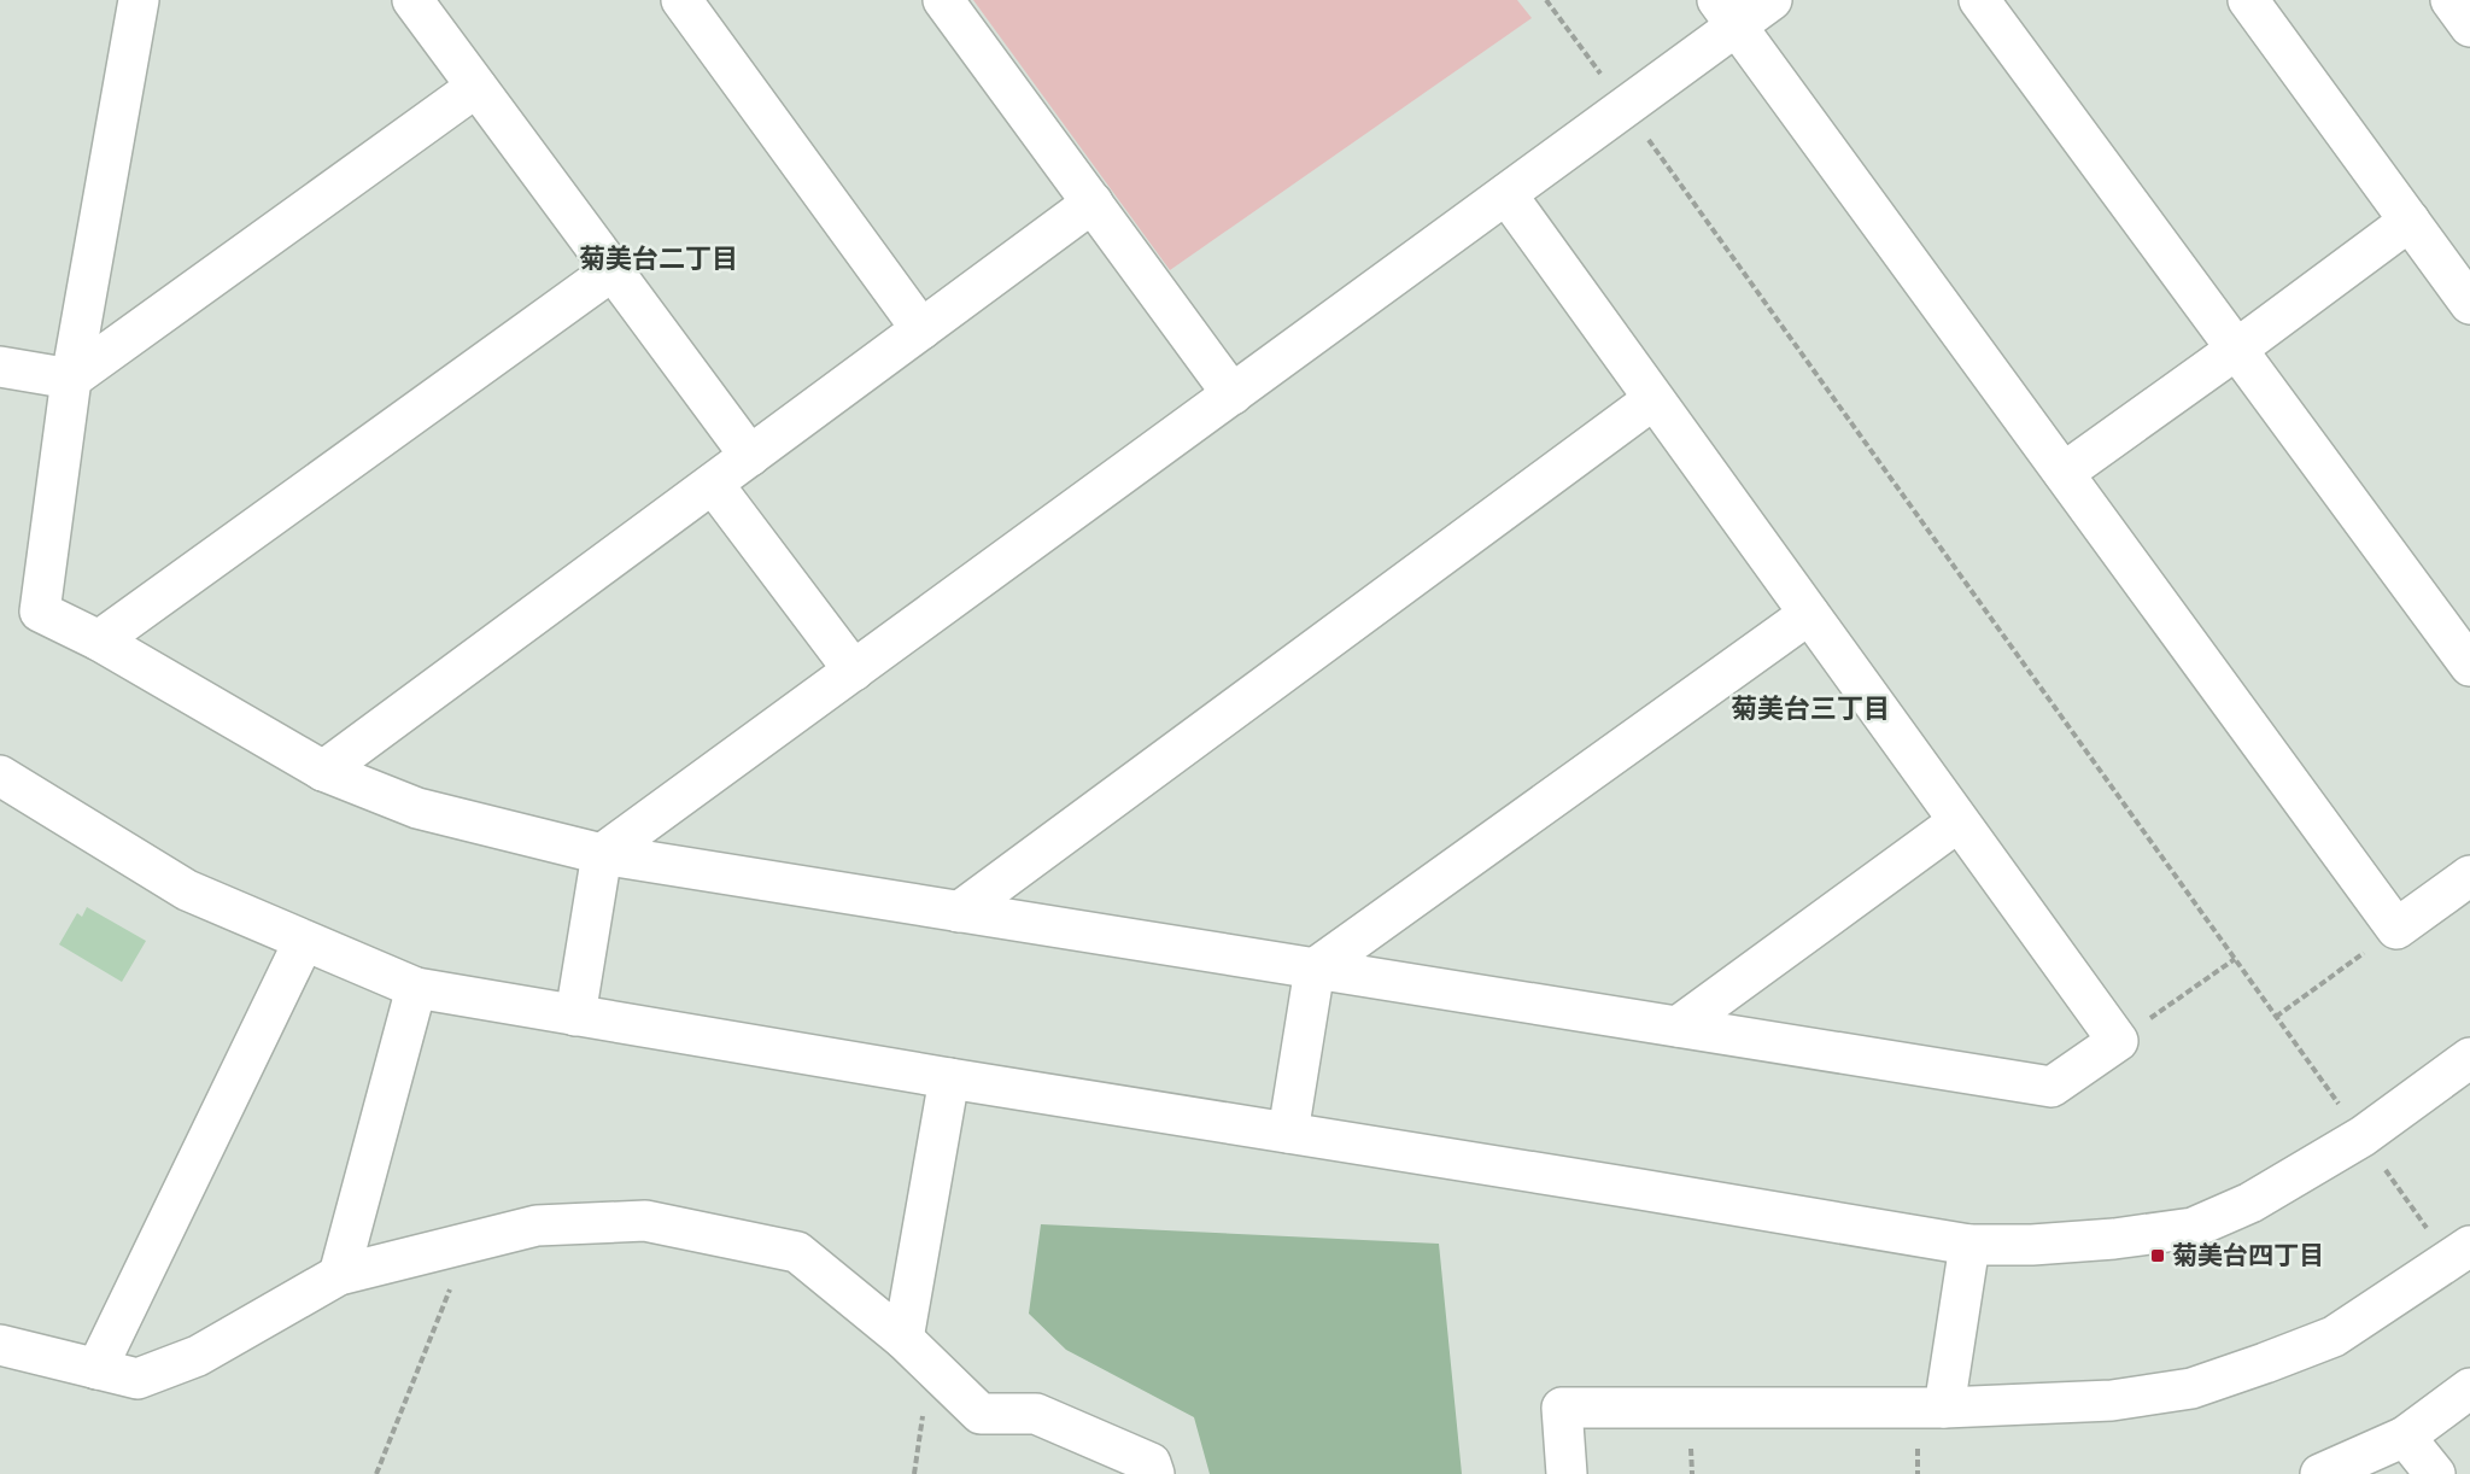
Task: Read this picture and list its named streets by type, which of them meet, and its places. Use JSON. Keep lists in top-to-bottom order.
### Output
{
  "districts": ["菊美台二丁目", "菊美台三丁目"],
  "places": {
    "transit": ["菊美台四丁目"]
  }
}
